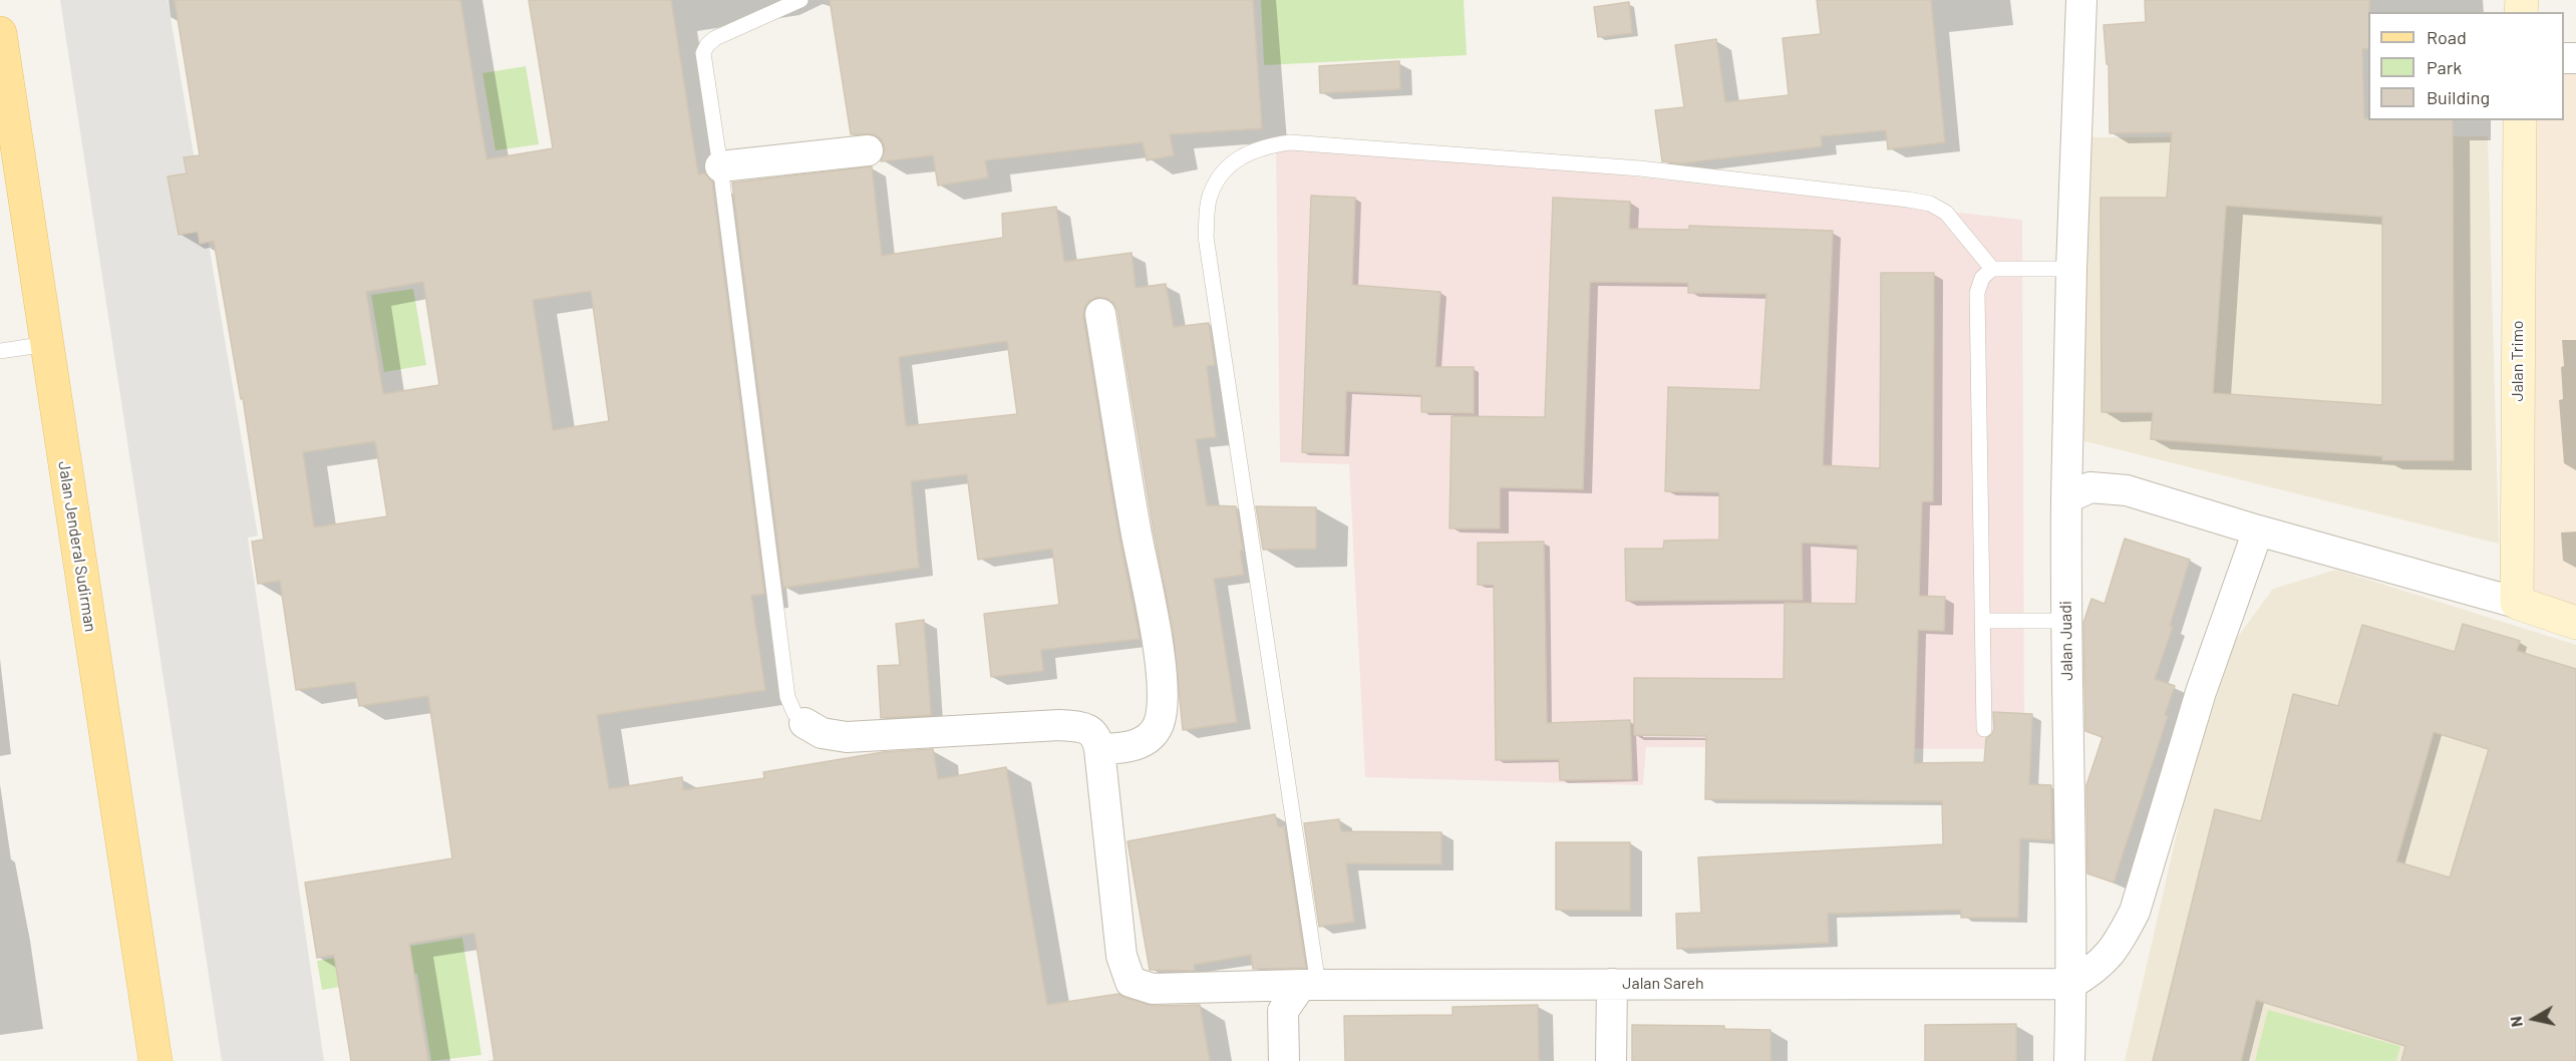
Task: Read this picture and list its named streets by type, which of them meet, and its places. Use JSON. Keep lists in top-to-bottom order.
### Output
{
  "streets": {
    "main road": ["Jalan Jenderal Sudirman"],
    "street": ["Jalan Trimo", "Jalan Juadi", "Jalan Sareh"]
  },
  "crossings": [
    ["Jalan Juadi", "Jalan Sareh"]
  ],
  "legend": ["Road", "Park", "Building"],
  "north": "left"
}
